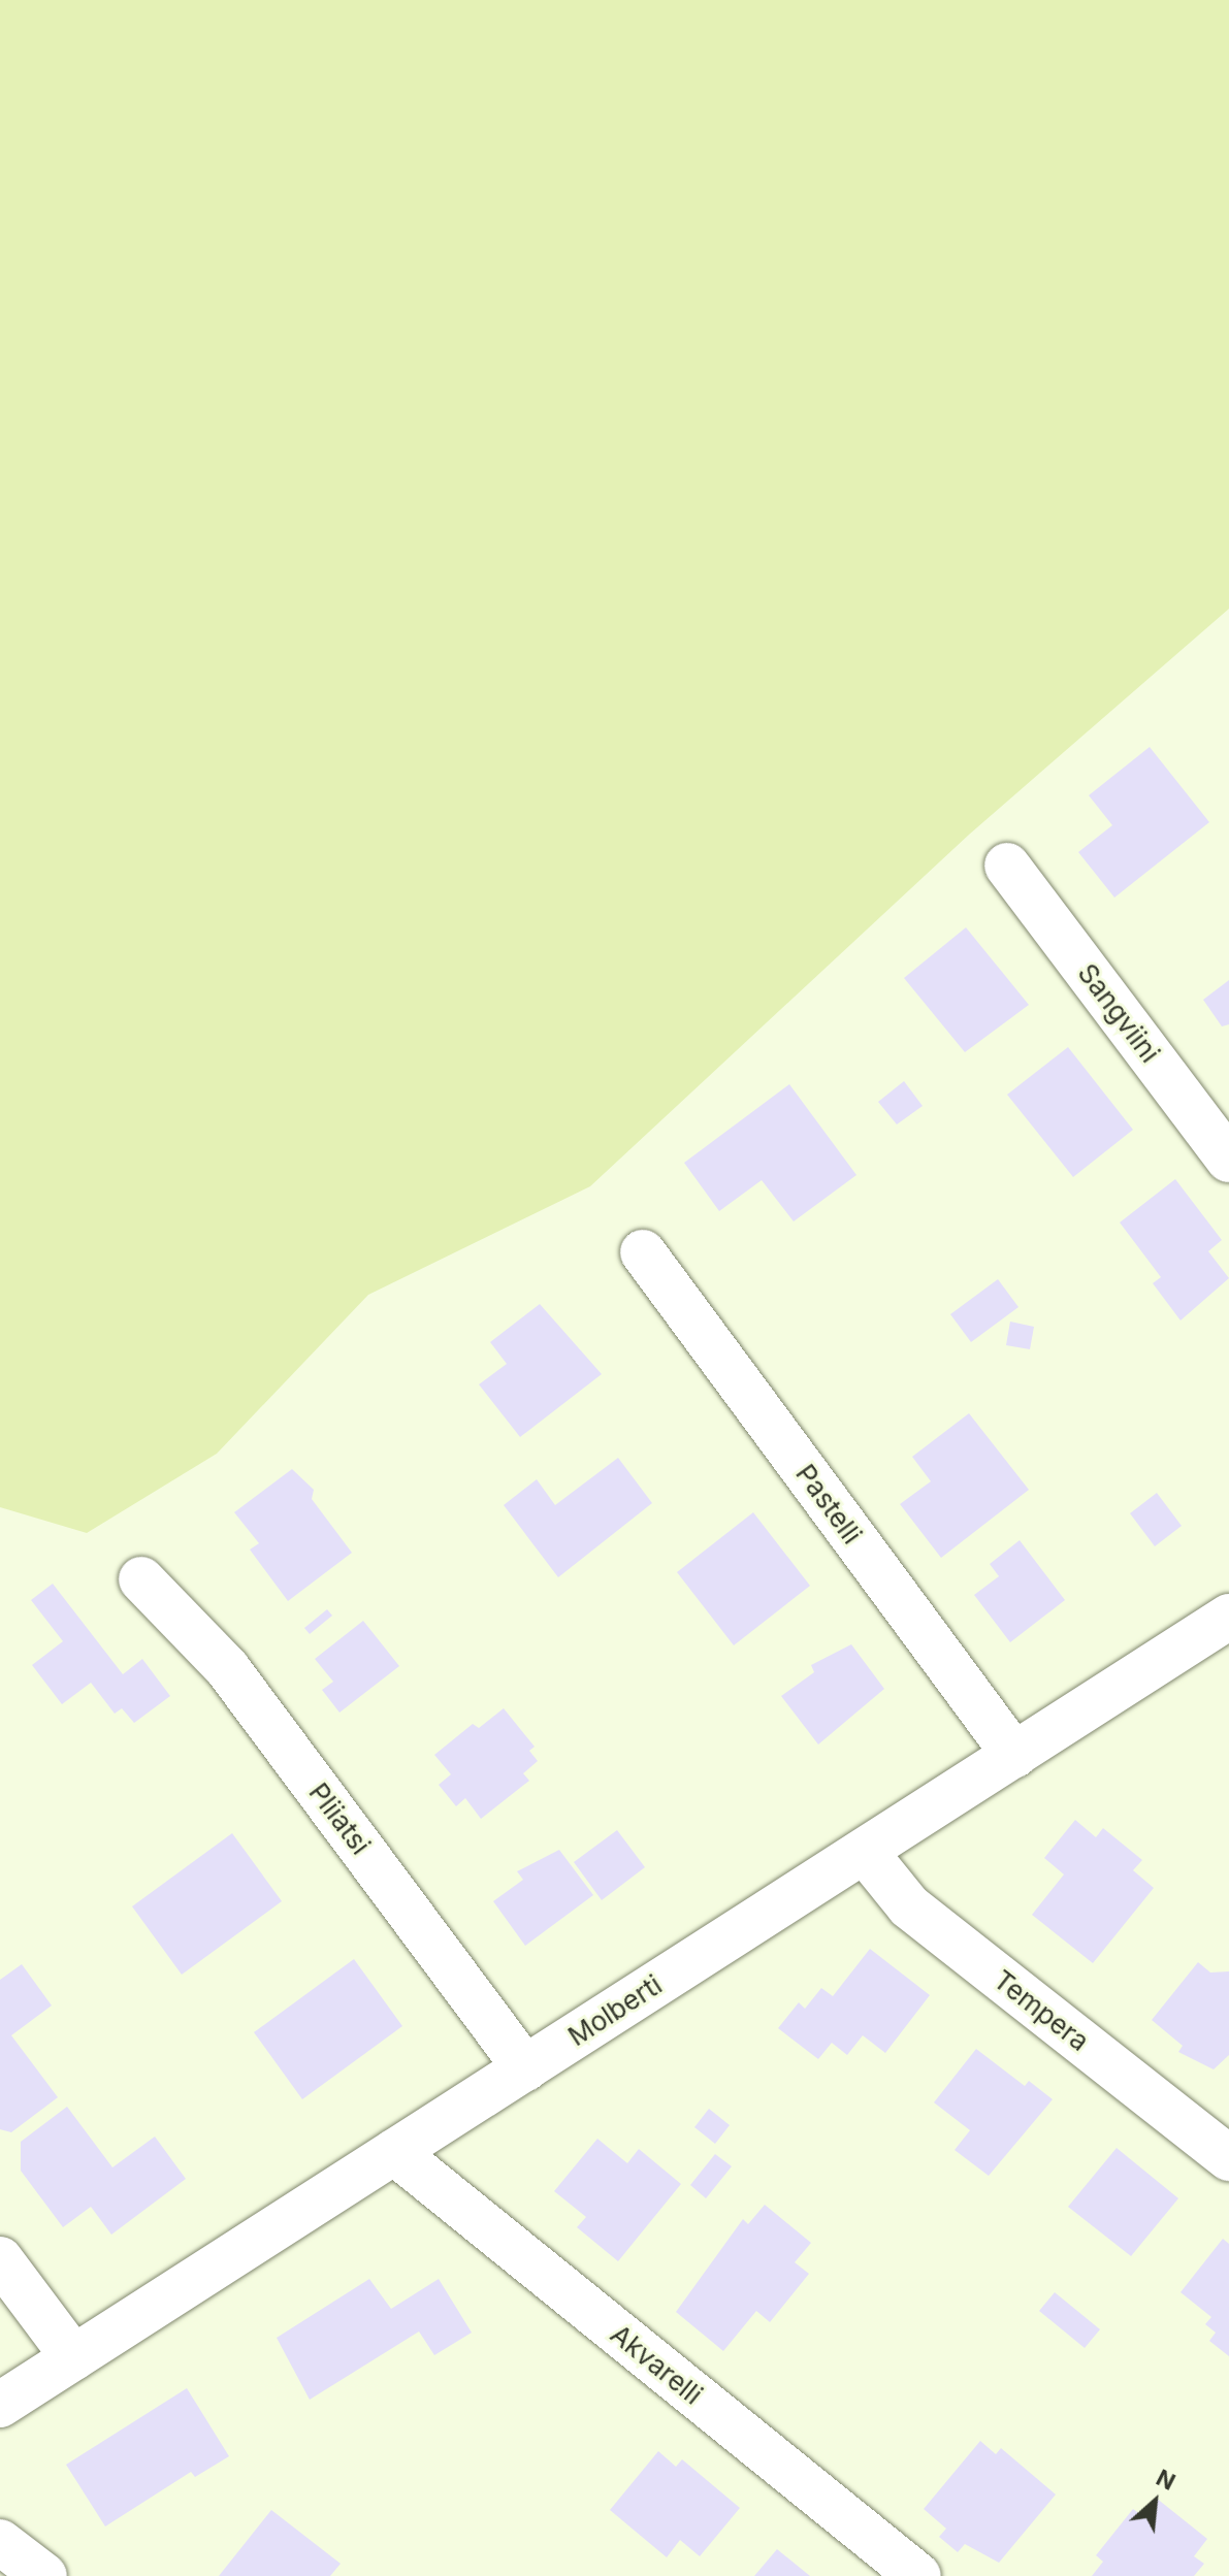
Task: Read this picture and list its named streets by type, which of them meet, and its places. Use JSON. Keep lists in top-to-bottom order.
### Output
{
  "streets": {
    "street": [
      "Sangviini",
      "Pastelli",
      "Pliiatsi",
      "Molberti",
      "Tempera",
      "Akvarelli"
    ]
  },
  "crossings": [
    ["Pastelli", "Molberti"],
    ["Pliiatsi", "Molberti"],
    ["Molberti", "Tempera"],
    ["Molberti", "Akvarelli"]
  ],
  "north": "top right"
}
